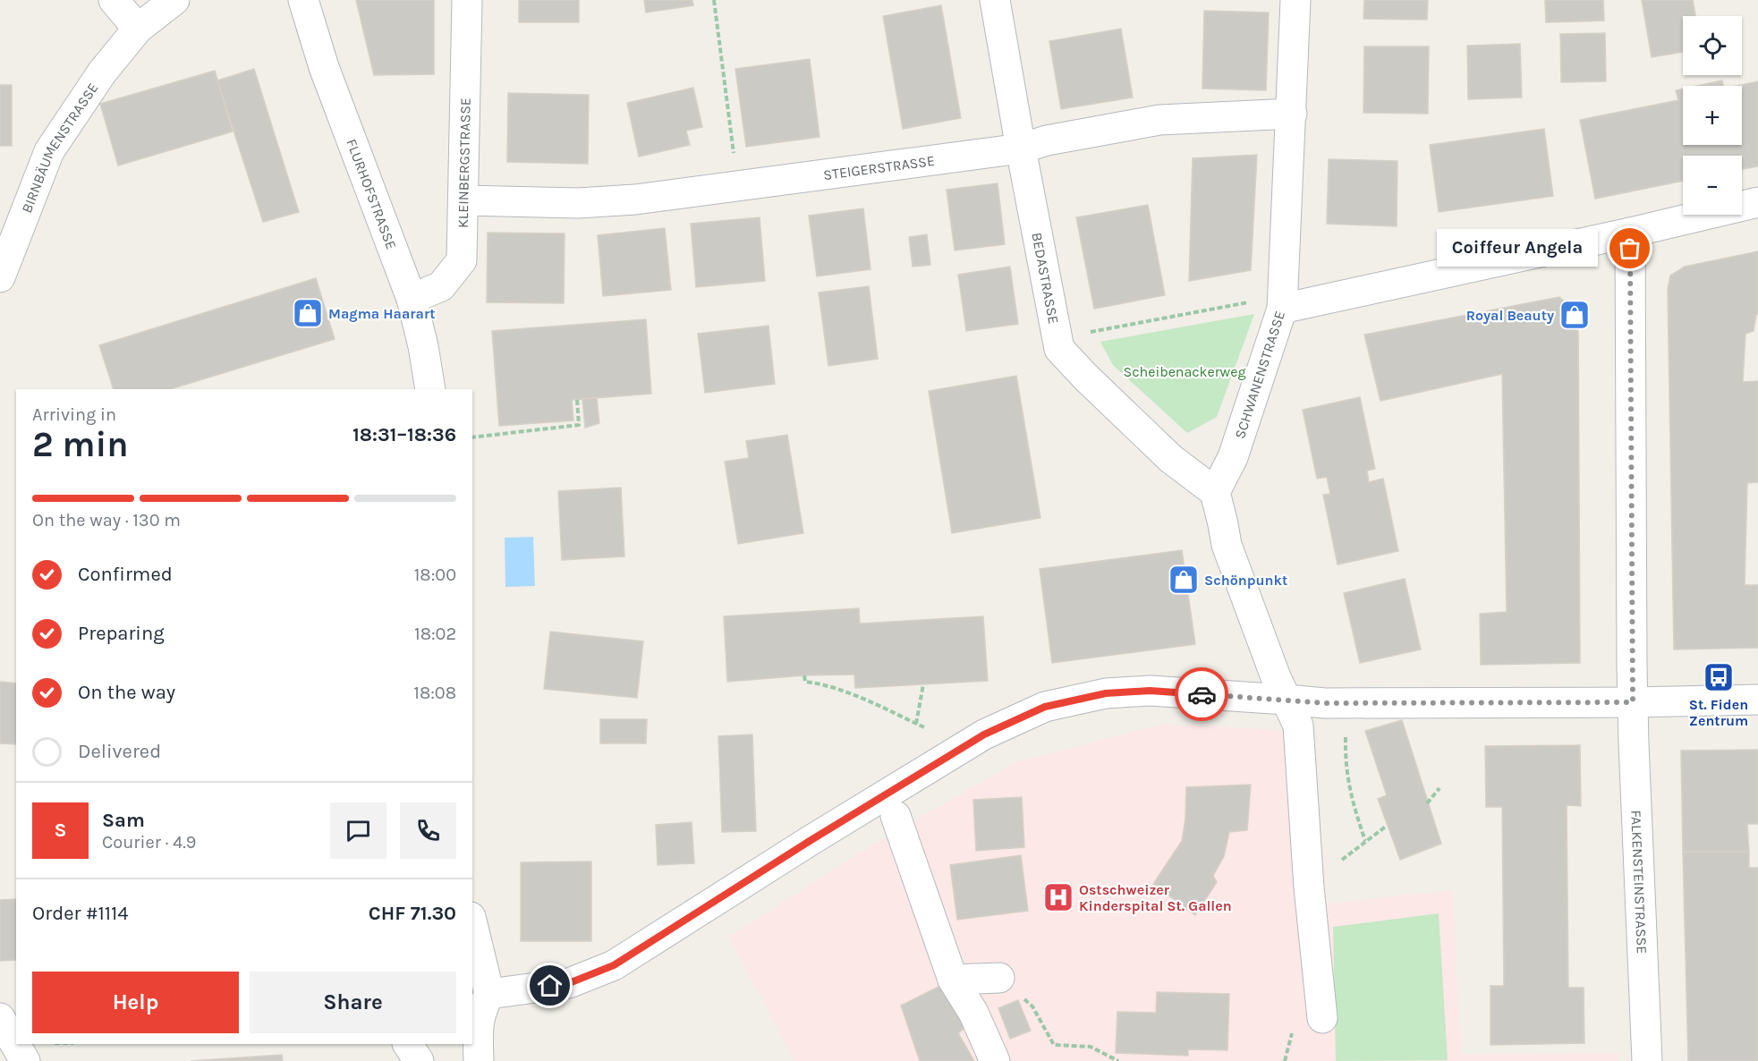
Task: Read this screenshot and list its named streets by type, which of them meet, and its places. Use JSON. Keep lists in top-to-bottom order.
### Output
{
  "streets": {
    "street": [
      "BIRNBÄUMENSTRASSE",
      "KLEINBERGSTRASSE",
      "STEIGERSTRASSE",
      "FLURHOFSTRASSE",
      "BEDASTRASSE",
      "SCHWANENSTRASSE",
      "FALKENSTEINSTRASSE"
    ]
  },
  "crossings": [
    ["KLEINBERGSTRASSE", "STEIGERSTRASSE"],
    ["KLEINBERGSTRASSE", "FLURHOFSTRASSE"],
    ["STEIGERSTRASSE", "BEDASTRASSE"],
    ["STEIGERSTRASSE", "SCHWANENSTRASSE"],
    ["BEDASTRASSE", "SCHWANENSTRASSE"]
  ],
  "parks": ["Scheibenackerweg"],
  "places": {
    "other": ["Coiffeur Angela"],
    "shop": ["Magma Haarart", "Royal Beauty", "Schönpunkt"],
    "bus stop": ["St. Fiden Zentrum"],
    "hospital": ["Ostschweizer Kinderspital St. Gallen"]
  },
  "page": {
    "map_buttons": ["+", "−"],
    "bubble": "Coiffeur Angela",
    "heading": ["2 min", "Arriving in", "18:31–18:36"],
    "panel": [
      "Sam",
      "Courier · 4.9",
      "Order #1114",
      "CHF 71.30"
    ],
    "bar": "On the way · 130 m",
    "list": [
      ["Confirmed", "18:00"],
      ["Preparing", "18:02"],
      ["On the way", "18:08"],
      "Delivered"
    ],
    "round": "S",
    "buttons": ["Help", "Share"]
  }
}
